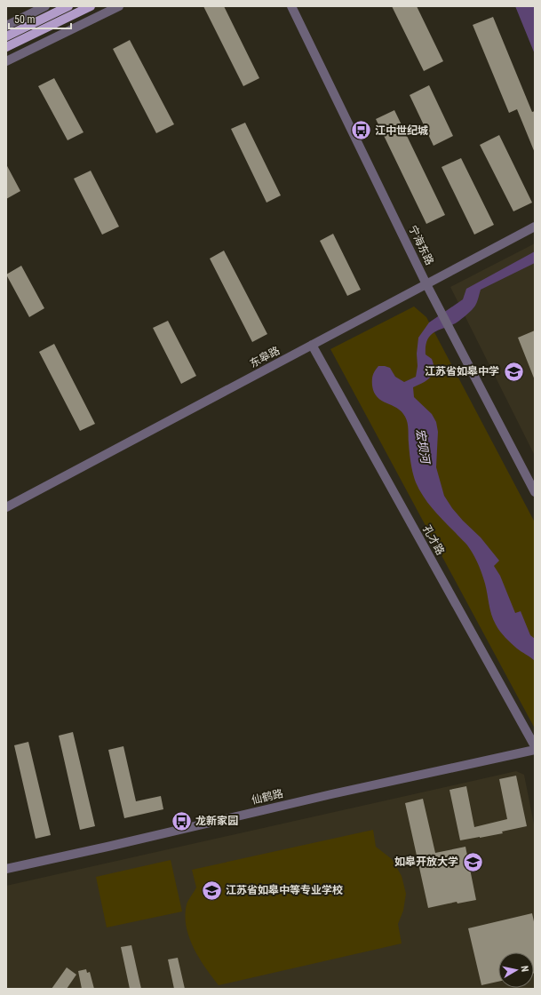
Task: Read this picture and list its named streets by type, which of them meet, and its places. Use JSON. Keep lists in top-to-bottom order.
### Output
{
  "streets": {
    "street": [
      "宁海东路",
      "东皋路",
      "孔才路",
      "仙鹤路"
    ]
  },
  "crossings": [
    ["宁海东路", "东皋路"],
    ["东皋路", "孔才路"]
  ],
  "water": ["宏坝河"],
  "places": {
    "bus stop": ["江中世纪城", "龙新家园"],
    "school or university": ["江苏省如皋中学", "如皋开放大学", "江苏省如皋中等专业学校"]
  },
  "scale_bar": "50 m",
  "north": "right"
}
